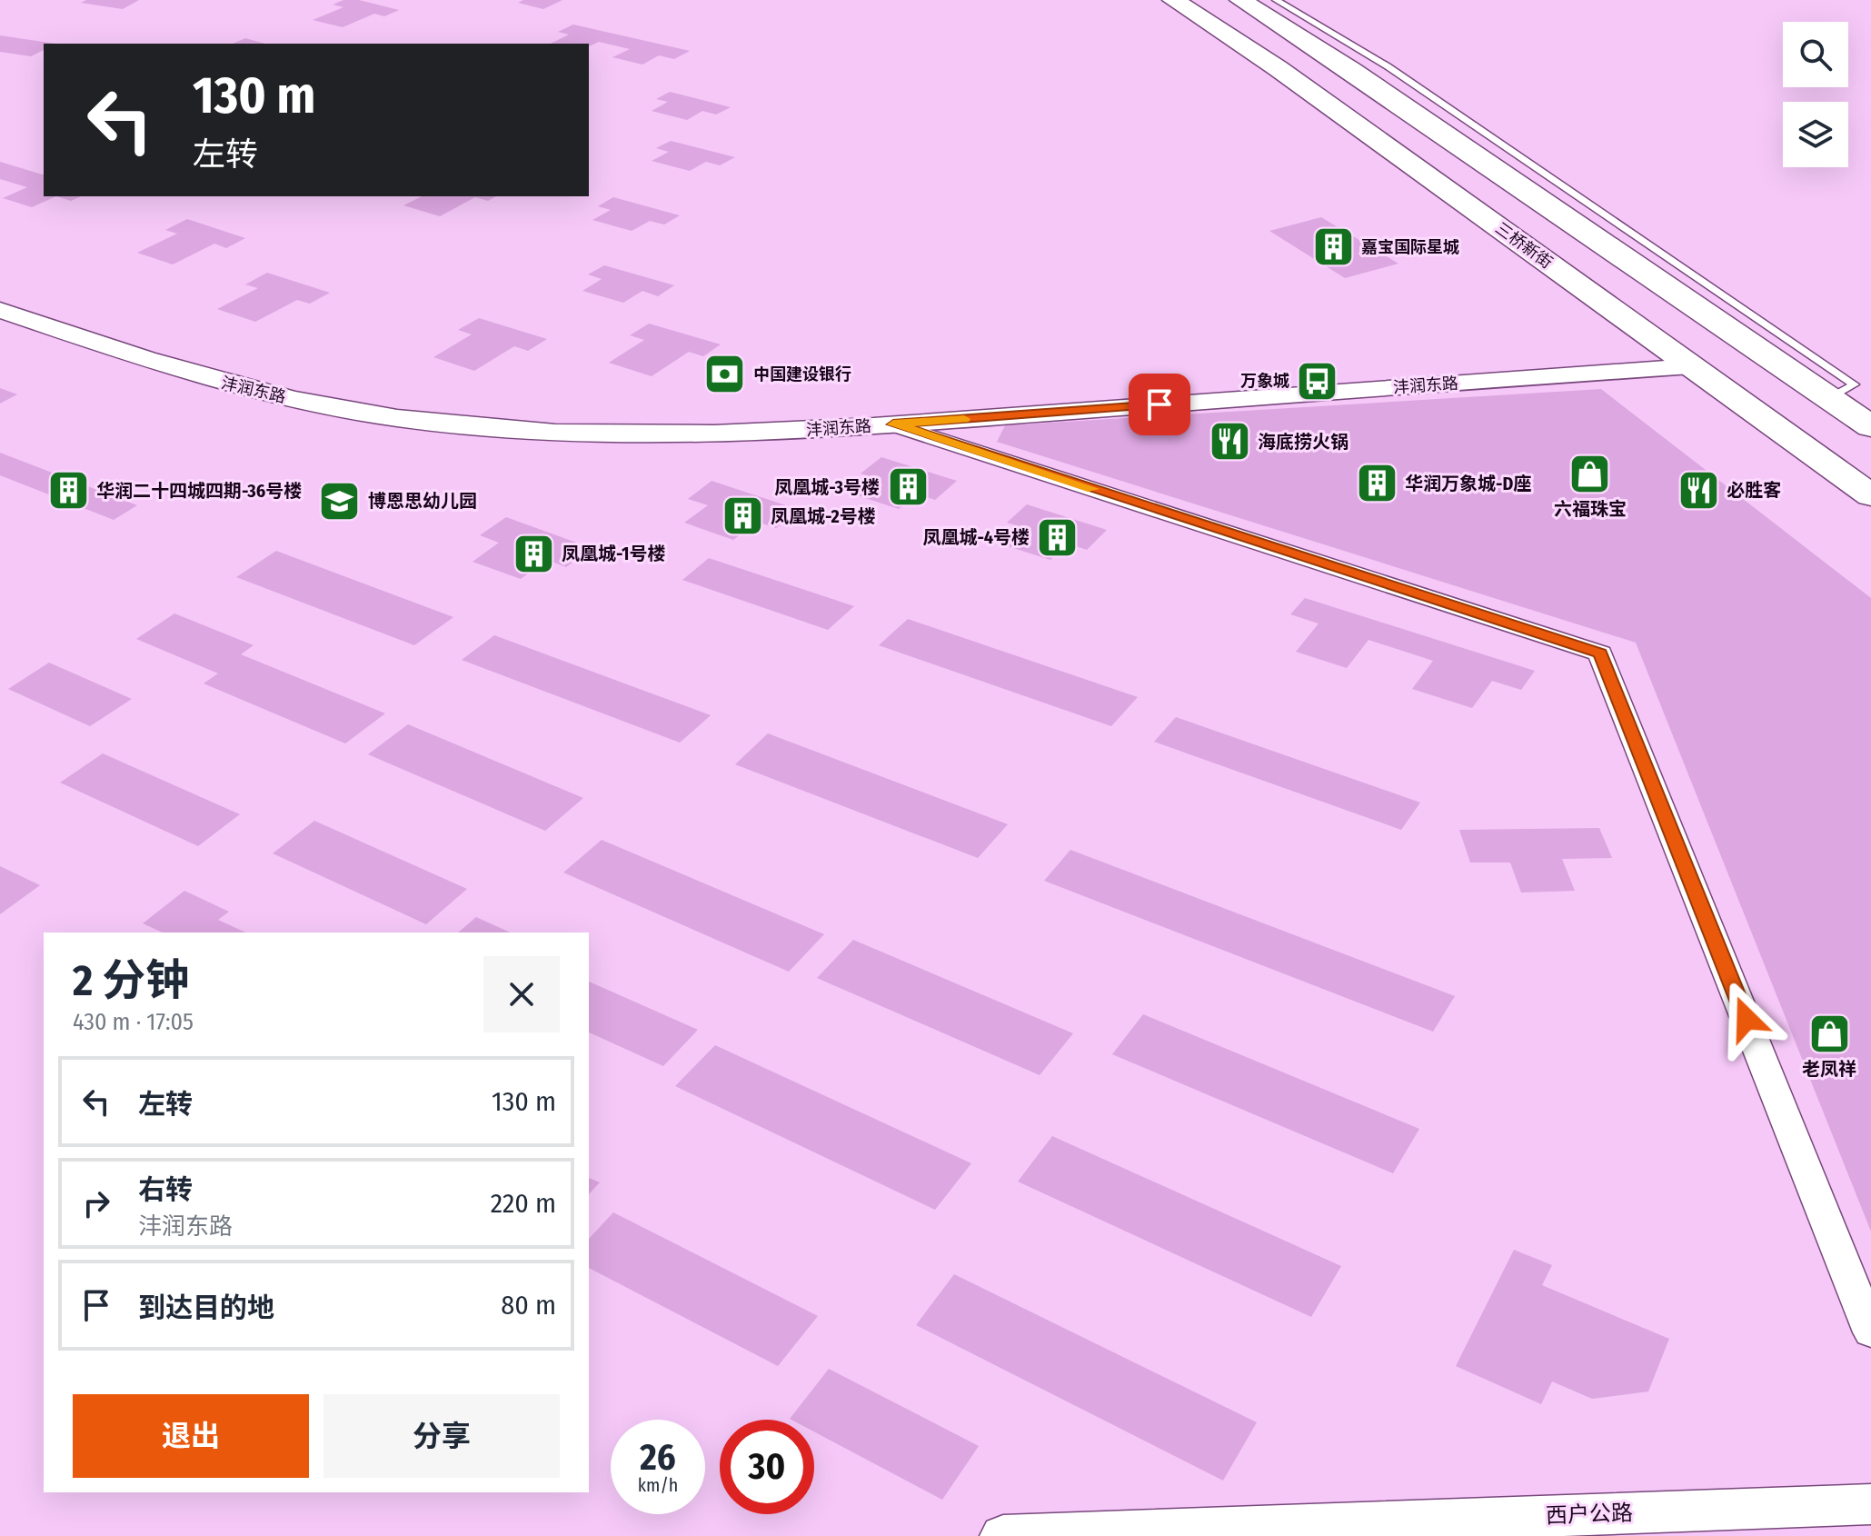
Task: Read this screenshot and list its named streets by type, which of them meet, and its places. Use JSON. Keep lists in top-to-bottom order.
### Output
{
  "streets": {
    "main road": ["三桥新街"],
    "street": ["沣润东路", "西户公路"]
  },
  "crossings": [
    ["三桥新街", "沣润东路"]
  ],
  "places": {
    "building": [
      "嘉宝国际星城",
      "华润万象城-D座",
      "凤凰城-3号楼",
      "华润二十四城四期-36号楼",
      "凤凰城-2号楼",
      "凤凰城-4号楼",
      "凤凰城-1号楼"
    ],
    "bank": ["中国建设银行"],
    "bus stop": ["万象城"],
    "restaurant": ["海底捞火锅", "必胜客"],
    "shop": ["六福珠宝", "老凤祥"],
    "school or university": ["博恩思幼儿园"]
  },
  "page": {
    "turn": ["130 m", "左转"],
    "heading": ["2 分钟", "430 m · 17:05"],
    "list": [
      {
        "name": "左转",
        "value": "130 m"
      },
      {
        "name": "右转",
        "note": "沣润东路",
        "value": "220 m"
      },
      {
        "name": "到达目的地",
        "value": "80 m"
      }
    ],
    "buttons": ["退出", "分享"],
    "speed": "26 km/h",
    "limit": "30"
  }
}
